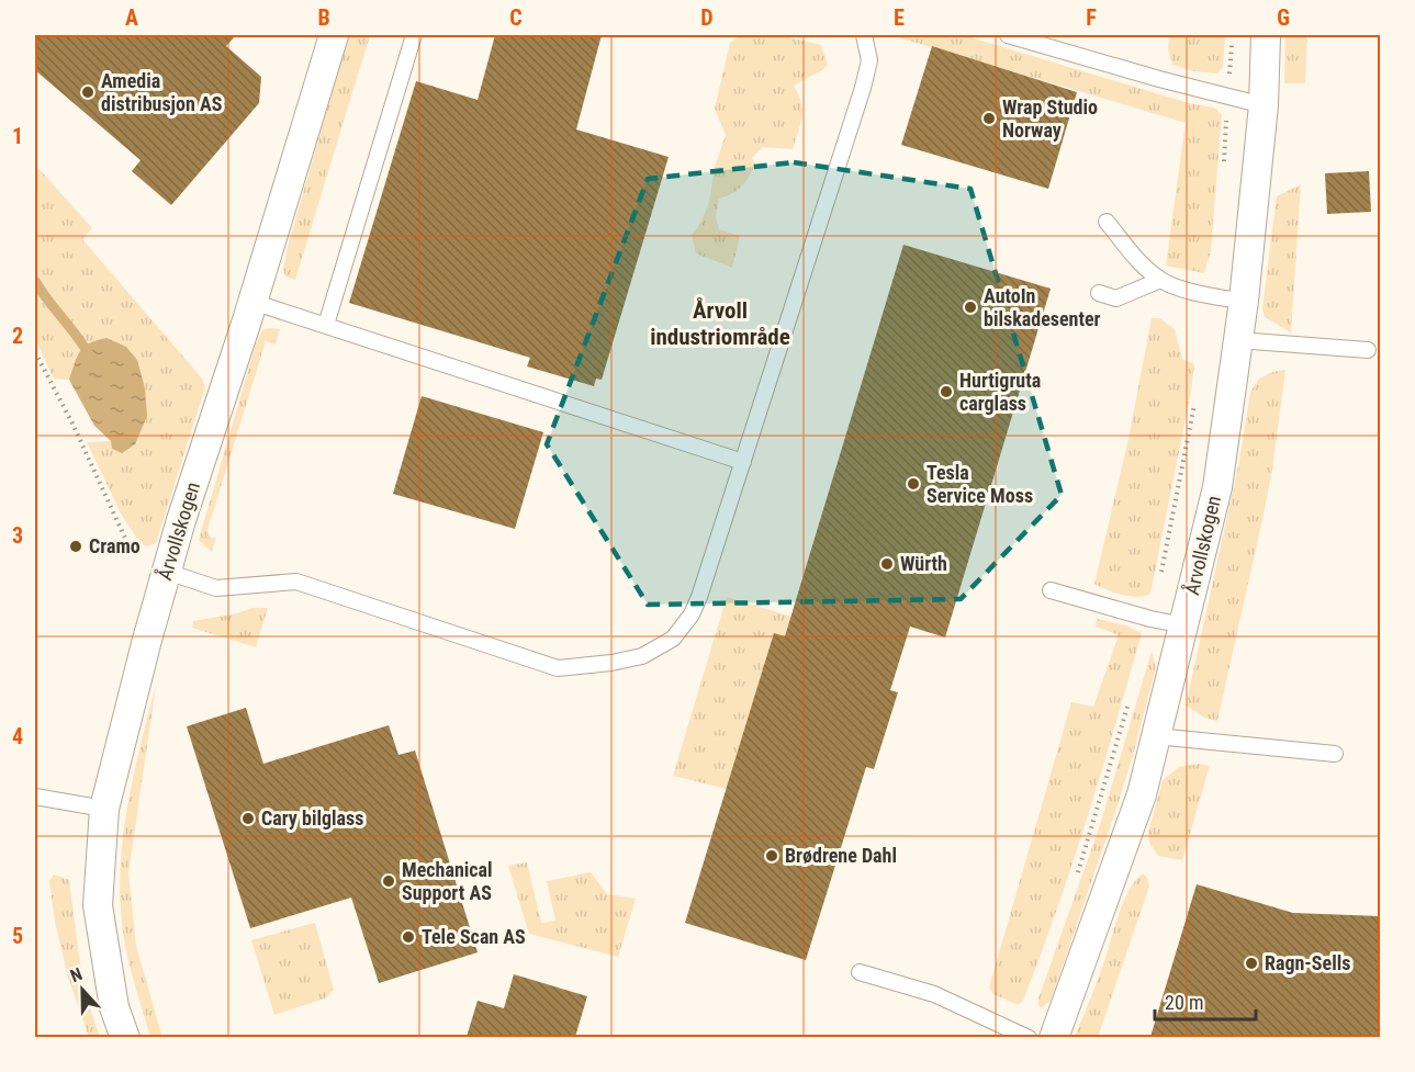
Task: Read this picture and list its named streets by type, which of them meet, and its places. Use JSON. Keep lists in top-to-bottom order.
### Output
{
  "streets": {
    "street": ["Årvollskogen"]
  },
  "districts": ["Årvoll industriområde"],
  "places": [
    "Amedia distribusjon AS",
    "Wrap Studio Norway",
    "AutoIn bilskadesenter",
    "Hurtigruta carglass",
    "Tesla Service Moss",
    "Cramo",
    "Würth",
    "Cary bilglass",
    "Brødrene Dahl",
    "Mechanical Support AS",
    "Tele Scan AS",
    "Ragn-Sells"
  ],
  "scale_bar": "20 m",
  "north": "top",
  "grid": {
    "columns": [
      "A",
      "B",
      "C",
      "D",
      "E",
      "F",
      "G"
    ],
    "rows": [
      "1",
      "2",
      "3",
      "4",
      "5"
    ]
  }
}
